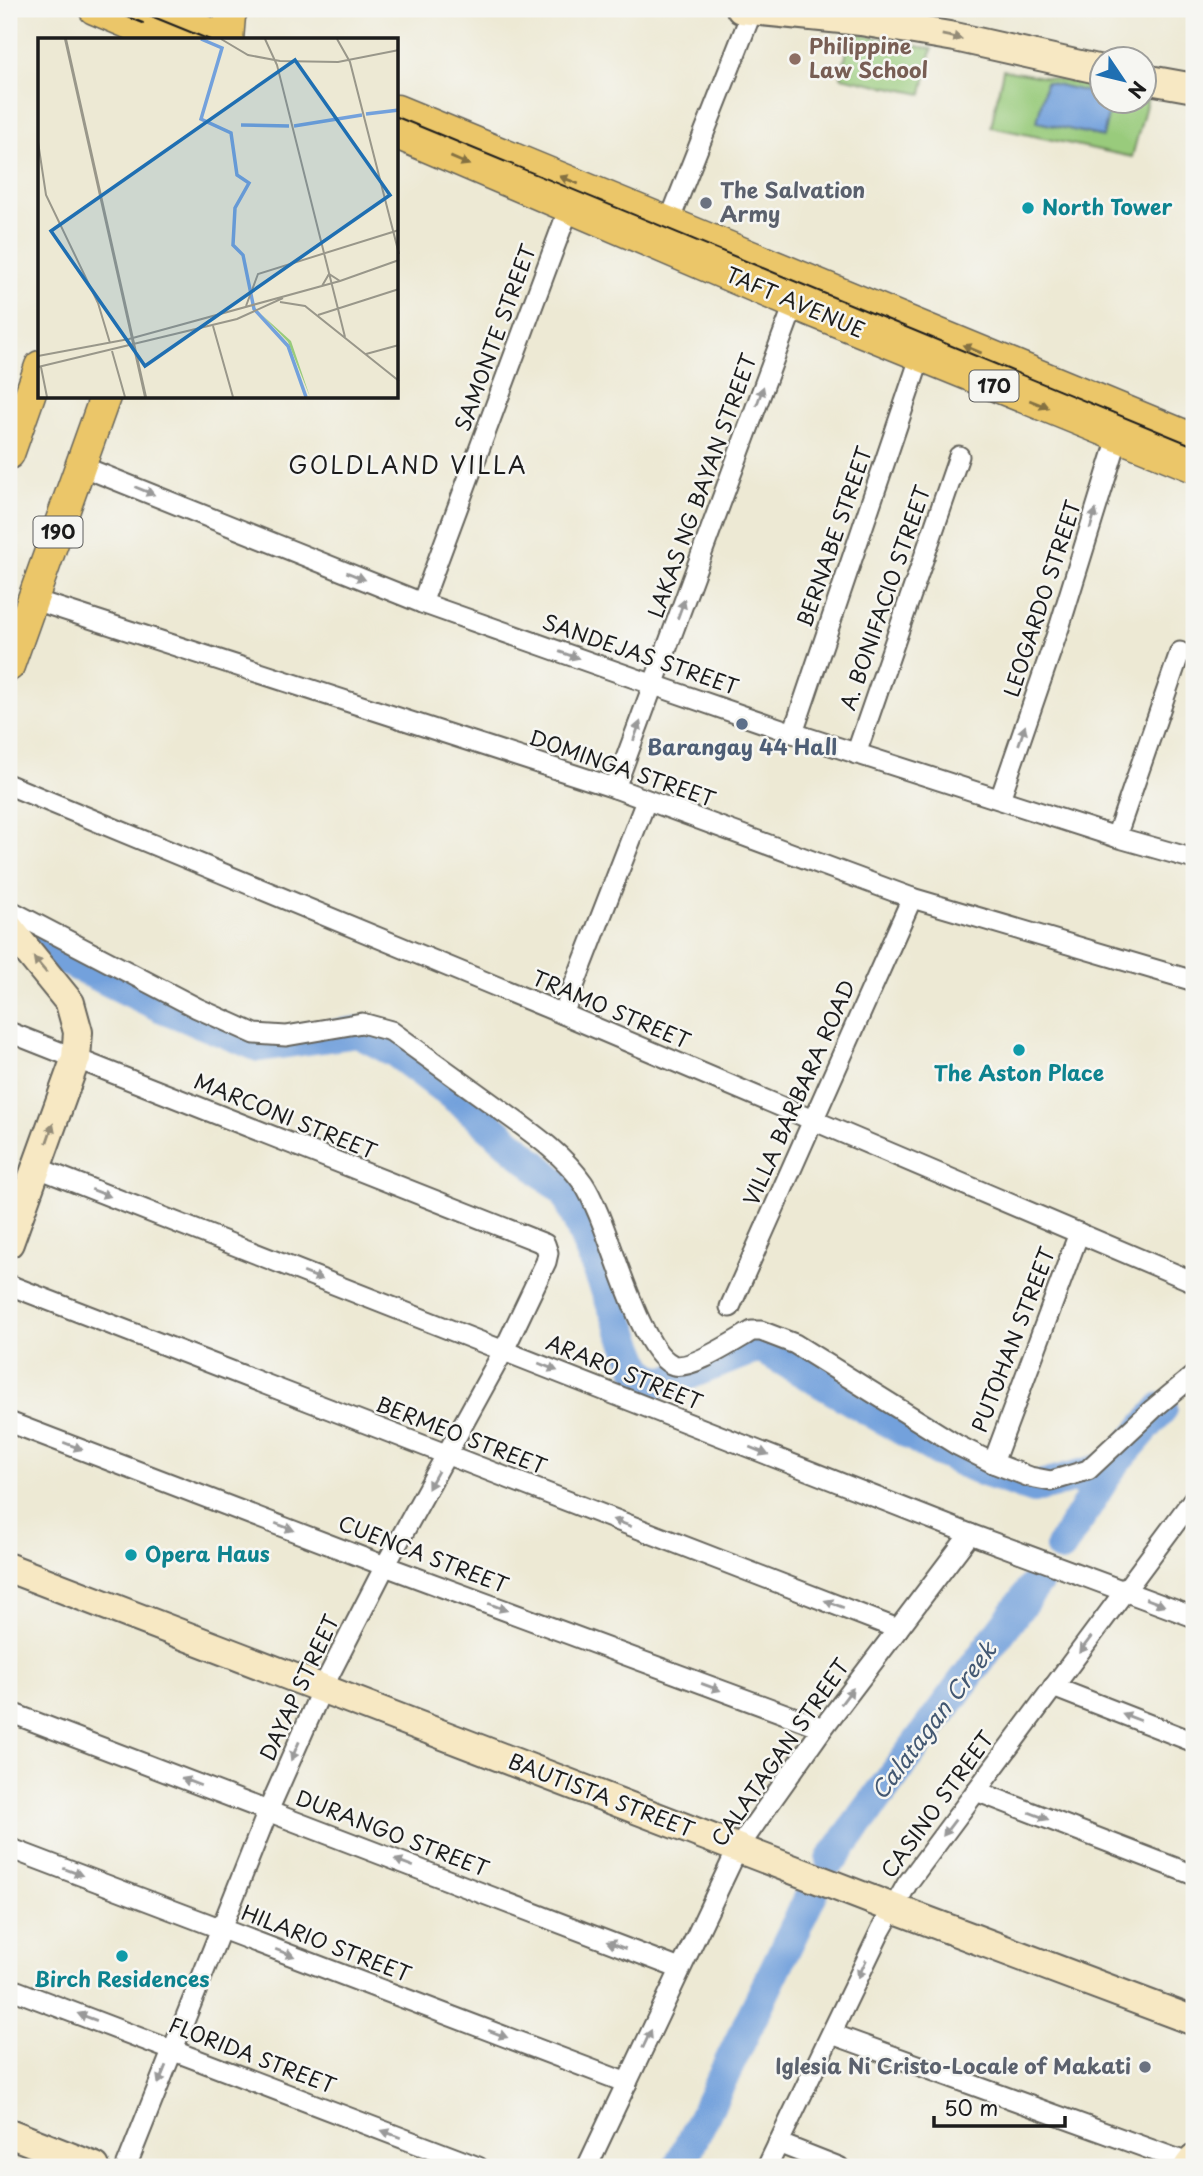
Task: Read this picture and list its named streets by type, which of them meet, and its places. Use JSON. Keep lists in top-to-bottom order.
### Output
{
  "streets": {
    "main road": ["TAFT AVENUE", "170", "190"],
    "street": [
      "SAMONTE STREET",
      "LAKAS NG BAYAN STREET",
      "BERNABE STREET",
      "A. BONIFACIO STREET",
      "LEOGARDO STREET",
      "SANDEJAS STREET",
      "DOMINGA STREET",
      "TRAMO STREET",
      "VILLA BARBARA ROAD",
      "MARCONI STREET",
      "PUTOHAN STREET",
      "ARARO STREET",
      "BERMEO STREET",
      "CUENCA STREET",
      "DAYAP STREET",
      "CALATAGAN STREET",
      "BAUTISTA STREET",
      "CASINO STREET",
      "DURANGO STREET",
      "HILARIO STREET",
      "FLORIDA STREET"
    ]
  },
  "crossings": [
    ["TAFT AVENUE", "SAMONTE STREET"],
    ["TAFT AVENUE", "LAKAS NG BAYAN STREET"],
    ["TAFT AVENUE", "BERNABE STREET"],
    ["TAFT AVENUE", "LEOGARDO STREET"],
    ["SAMONTE STREET", "SANDEJAS STREET"],
    ["LAKAS NG BAYAN STREET", "SANDEJAS STREET"],
    ["LAKAS NG BAYAN STREET", "DOMINGA STREET"],
    ["190", "SANDEJAS STREET"],
    ["190", "DOMINGA STREET"],
    ["BERNABE STREET", "SANDEJAS STREET"],
    ["A. BONIFACIO STREET", "SANDEJAS STREET"],
    ["LEOGARDO STREET", "SANDEJAS STREET"],
    ["DOMINGA STREET", "VILLA BARBARA ROAD"],
    ["TRAMO STREET", "VILLA BARBARA ROAD"],
    ["TRAMO STREET", "PUTOHAN STREET"],
    ["MARCONI STREET", "DAYAP STREET"],
    ["ARARO STREET", "DAYAP STREET"],
    ["ARARO STREET", "CALATAGAN STREET"],
    ["ARARO STREET", "CASINO STREET"],
    ["BERMEO STREET", "DAYAP STREET"],
    ["BERMEO STREET", "CALATAGAN STREET"],
    ["CUENCA STREET", "DAYAP STREET"],
    ["CUENCA STREET", "CALATAGAN STREET"],
    ["DAYAP STREET", "BAUTISTA STREET"],
    ["DAYAP STREET", "DURANGO STREET"],
    ["DAYAP STREET", "HILARIO STREET"],
    ["DAYAP STREET", "FLORIDA STREET"],
    ["CALATAGAN STREET", "BAUTISTA STREET"],
    ["CALATAGAN STREET", "DURANGO STREET"],
    ["CALATAGAN STREET", "HILARIO STREET"],
    ["BAUTISTA STREET", "CASINO STREET"]
  ],
  "one_way": [
    "LAKAS NG BAYAN STREET",
    "SANDEJAS STREET",
    "BERMEO STREET",
    "CUENCA STREET",
    "DAYAP STREET",
    "CASINO STREET",
    "DURANGO STREET",
    "HILARIO STREET",
    "FLORIDA STREET"
  ],
  "districts": ["GOLDLAND VILLA"],
  "water": ["Calatagan Creek"],
  "places": [
    "Philippine Law School",
    "The Salvation Army",
    "North Tower",
    "Barangay 44 Hall",
    "The Aston Place",
    "Opera Haus",
    "Birch Residences",
    "Iglesia Ni Cristo-Locale of Makati"
  ],
  "scale_bar": "50 m",
  "north": "bottom right"
}
